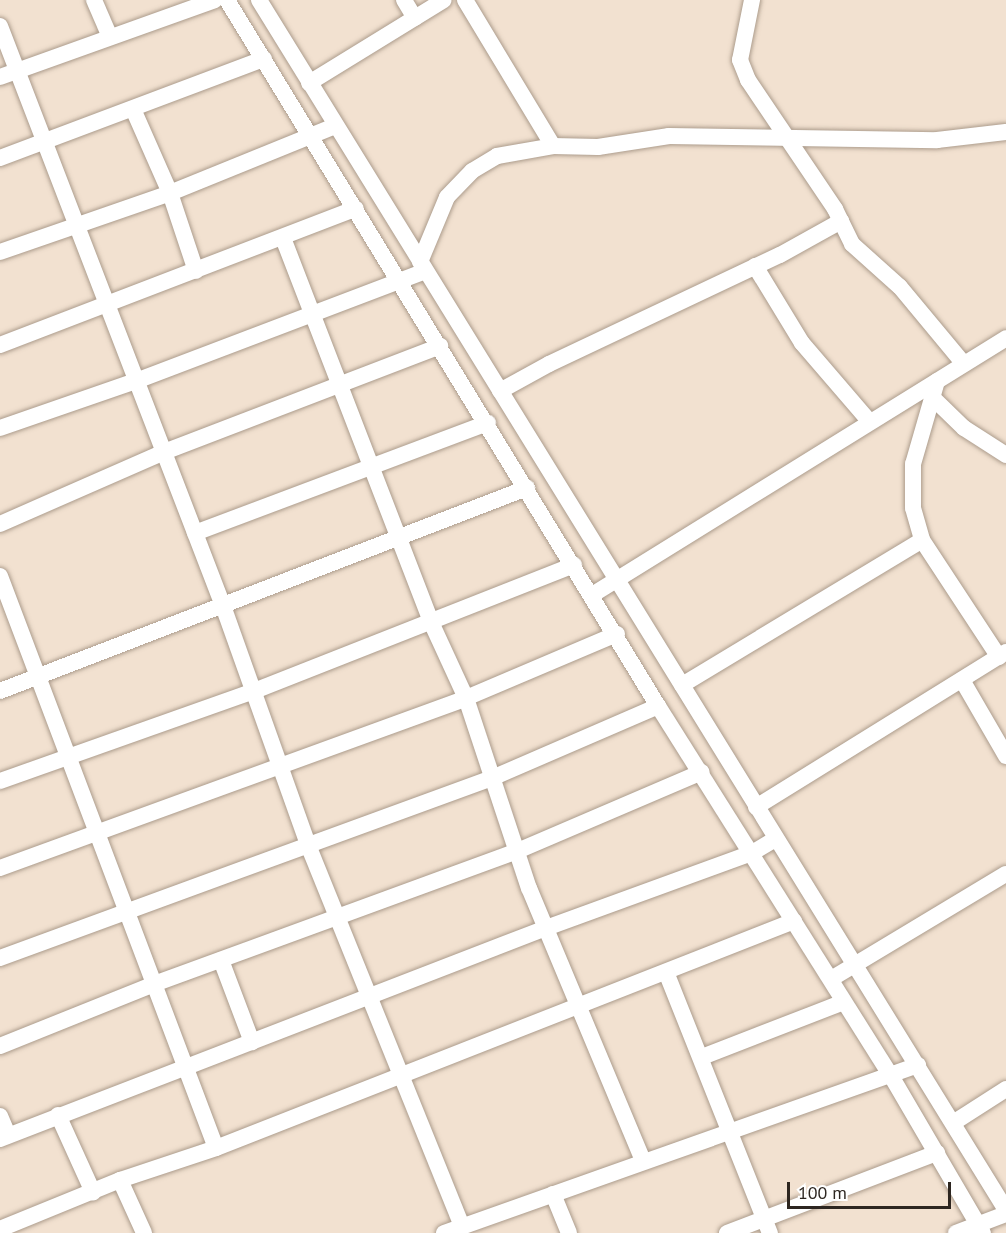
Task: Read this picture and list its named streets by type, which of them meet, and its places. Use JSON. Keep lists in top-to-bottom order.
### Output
{
  "scale_bar": "100 m"
}
